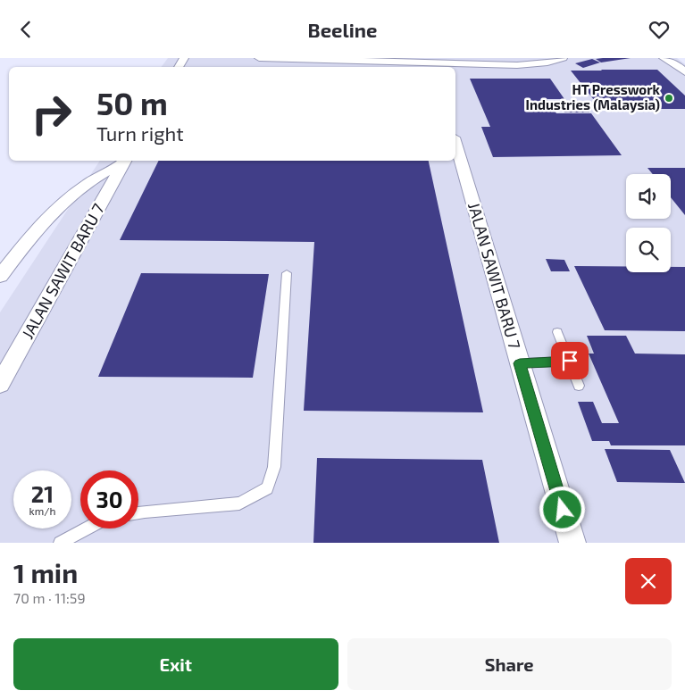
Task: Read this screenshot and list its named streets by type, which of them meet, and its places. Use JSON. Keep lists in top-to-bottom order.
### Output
{
  "streets": {
    "street": ["JALAN SAWIT BARU 7"]
  },
  "places": ["HT Presswork Industries (Malaysia)"],
  "page": {
    "header": "Beeline",
    "turn": ["50 m", "Turn right"],
    "speed": "21 km/h",
    "limit": "30",
    "heading": ["1 min", "70 m · 11:59"],
    "buttons": ["Exit", "Share"]
  }
}
